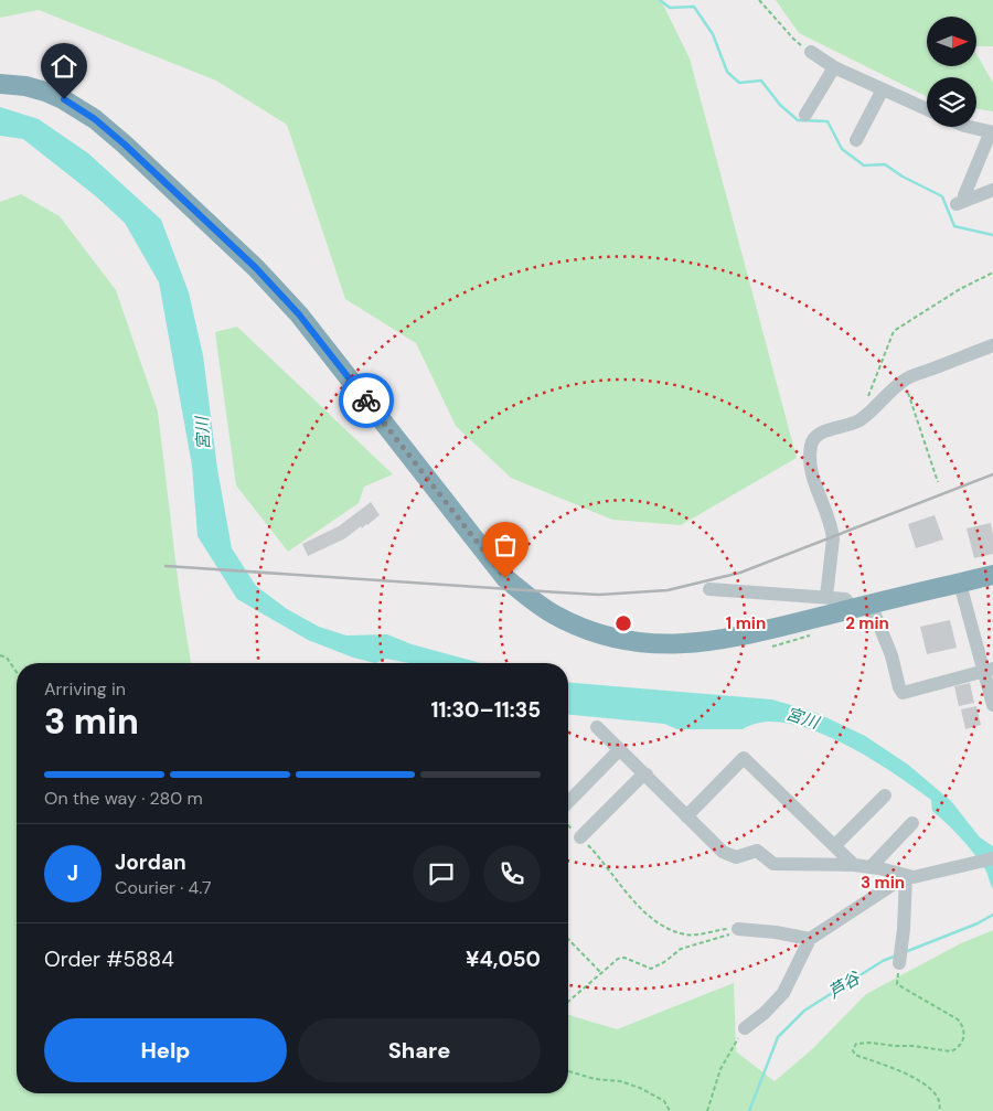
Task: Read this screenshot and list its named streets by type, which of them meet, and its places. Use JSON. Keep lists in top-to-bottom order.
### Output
{
  "water": ["宮川", "芦谷"],
  "north": "right",
  "page": {
    "heading": ["3 min", "Arriving in", "11:30–11:35"],
    "panel": [
      "Jordan",
      "Courier · 4.7",
      "Order #5884",
      "¥4,050"
    ],
    "bar": "On the way · 280 m",
    "round": "J",
    "buttons": ["Help", "Share"]
  },
  "rings": ["1 min", "2 min", "3 min"]
}
